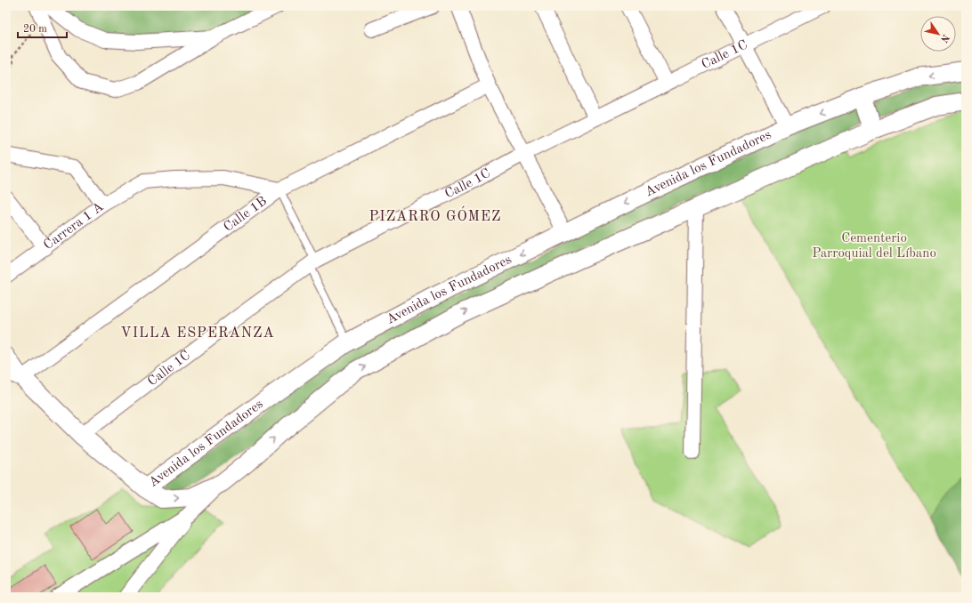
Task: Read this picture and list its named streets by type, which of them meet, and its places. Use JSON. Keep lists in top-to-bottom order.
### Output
{
  "streets": {
    "street": [
      "Calle 1C",
      "Avenida los Fundadores",
      "Calle 1B",
      "Carrera 1 A"
    ]
  },
  "crossings": [
    ["Calle 1B", "Carrera 1 A"]
  ],
  "districts": ["PIZARRO GÓMEZ", "VILLA ESPERANZA"],
  "parks": ["Cementerio Parroquial del Líbano"],
  "scale_bar": "20 m",
  "north": "bottom right"
}
